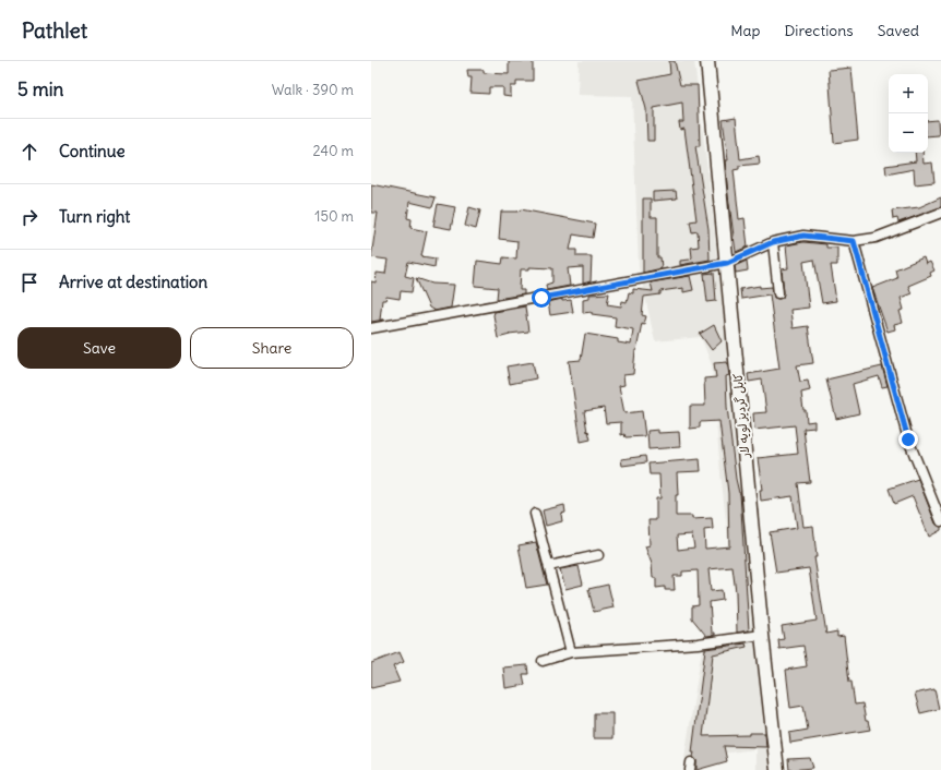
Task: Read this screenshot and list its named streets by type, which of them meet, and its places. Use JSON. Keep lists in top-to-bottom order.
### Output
{
  "streets": {
    "highway": ["کابل گردیز لویه لار"]
  },
  "page": {
    "header": "Pathlet",
    "nav": ["Map", "Directions", "Saved"],
    "heading": ["5 min", "Walk · 390 m"],
    "map_buttons": ["+", "−"],
    "list": [
      ["Continue", "240 m"],
      ["Turn right", "150 m"],
      "Arrive at destination"
    ],
    "buttons": ["Save", "Share"]
  }
}
